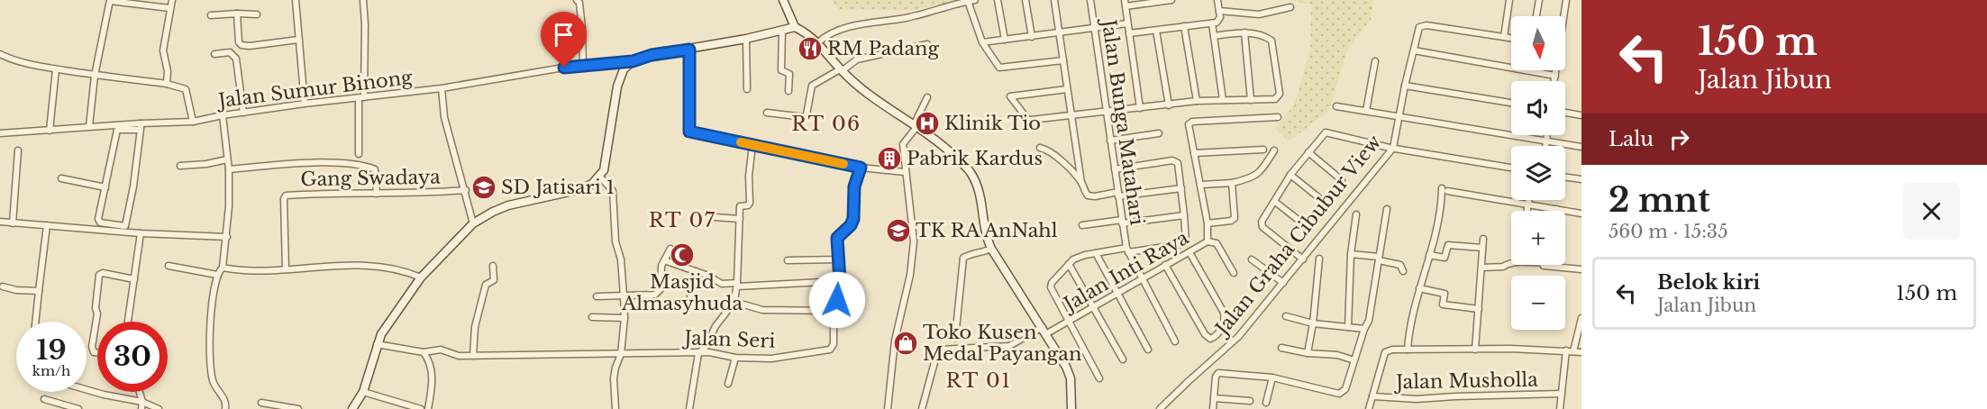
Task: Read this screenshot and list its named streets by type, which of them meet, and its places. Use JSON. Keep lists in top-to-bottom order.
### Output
{
  "streets": {
    "street": [
      "Jalan Sumur Binong",
      "Jalan Bunga Matahari",
      "Gang Swadaya",
      "Jalan Graha Cibubur View",
      "Jalan Inti Raya",
      "Jalan Seri",
      "Jalan Musholla"
    ]
  },
  "crossings": [
    ["Jalan Bunga Matahari", "Jalan Inti Raya"]
  ],
  "districts": ["RT 06", "RT 07", "RT 01"],
  "places": {
    "restaurant": ["RM Padang"],
    "hospital": ["Klinik Tio"],
    "building": ["Pabrik Kardus"],
    "school or university": ["SD Jatisari 1", "TK RA AnNahl"],
    "mosque": ["Masjid Almasyhuda"],
    "shop": ["Toko Kusen Medal Payangan"]
  },
  "north": "bottom",
  "page": {
    "turn": ["150 m", "Jalan Jibun"],
    "map_buttons": ["+", "−"],
    "then": "Lalu",
    "heading": ["2 mnt", "560 m · 15:35"],
    "list": [
      {
        "name": "Belok kiri",
        "note": "Jalan Jibun",
        "value": "150 m"
      }
    ],
    "speed": "19 km/h",
    "limit": "30"
  }
}
